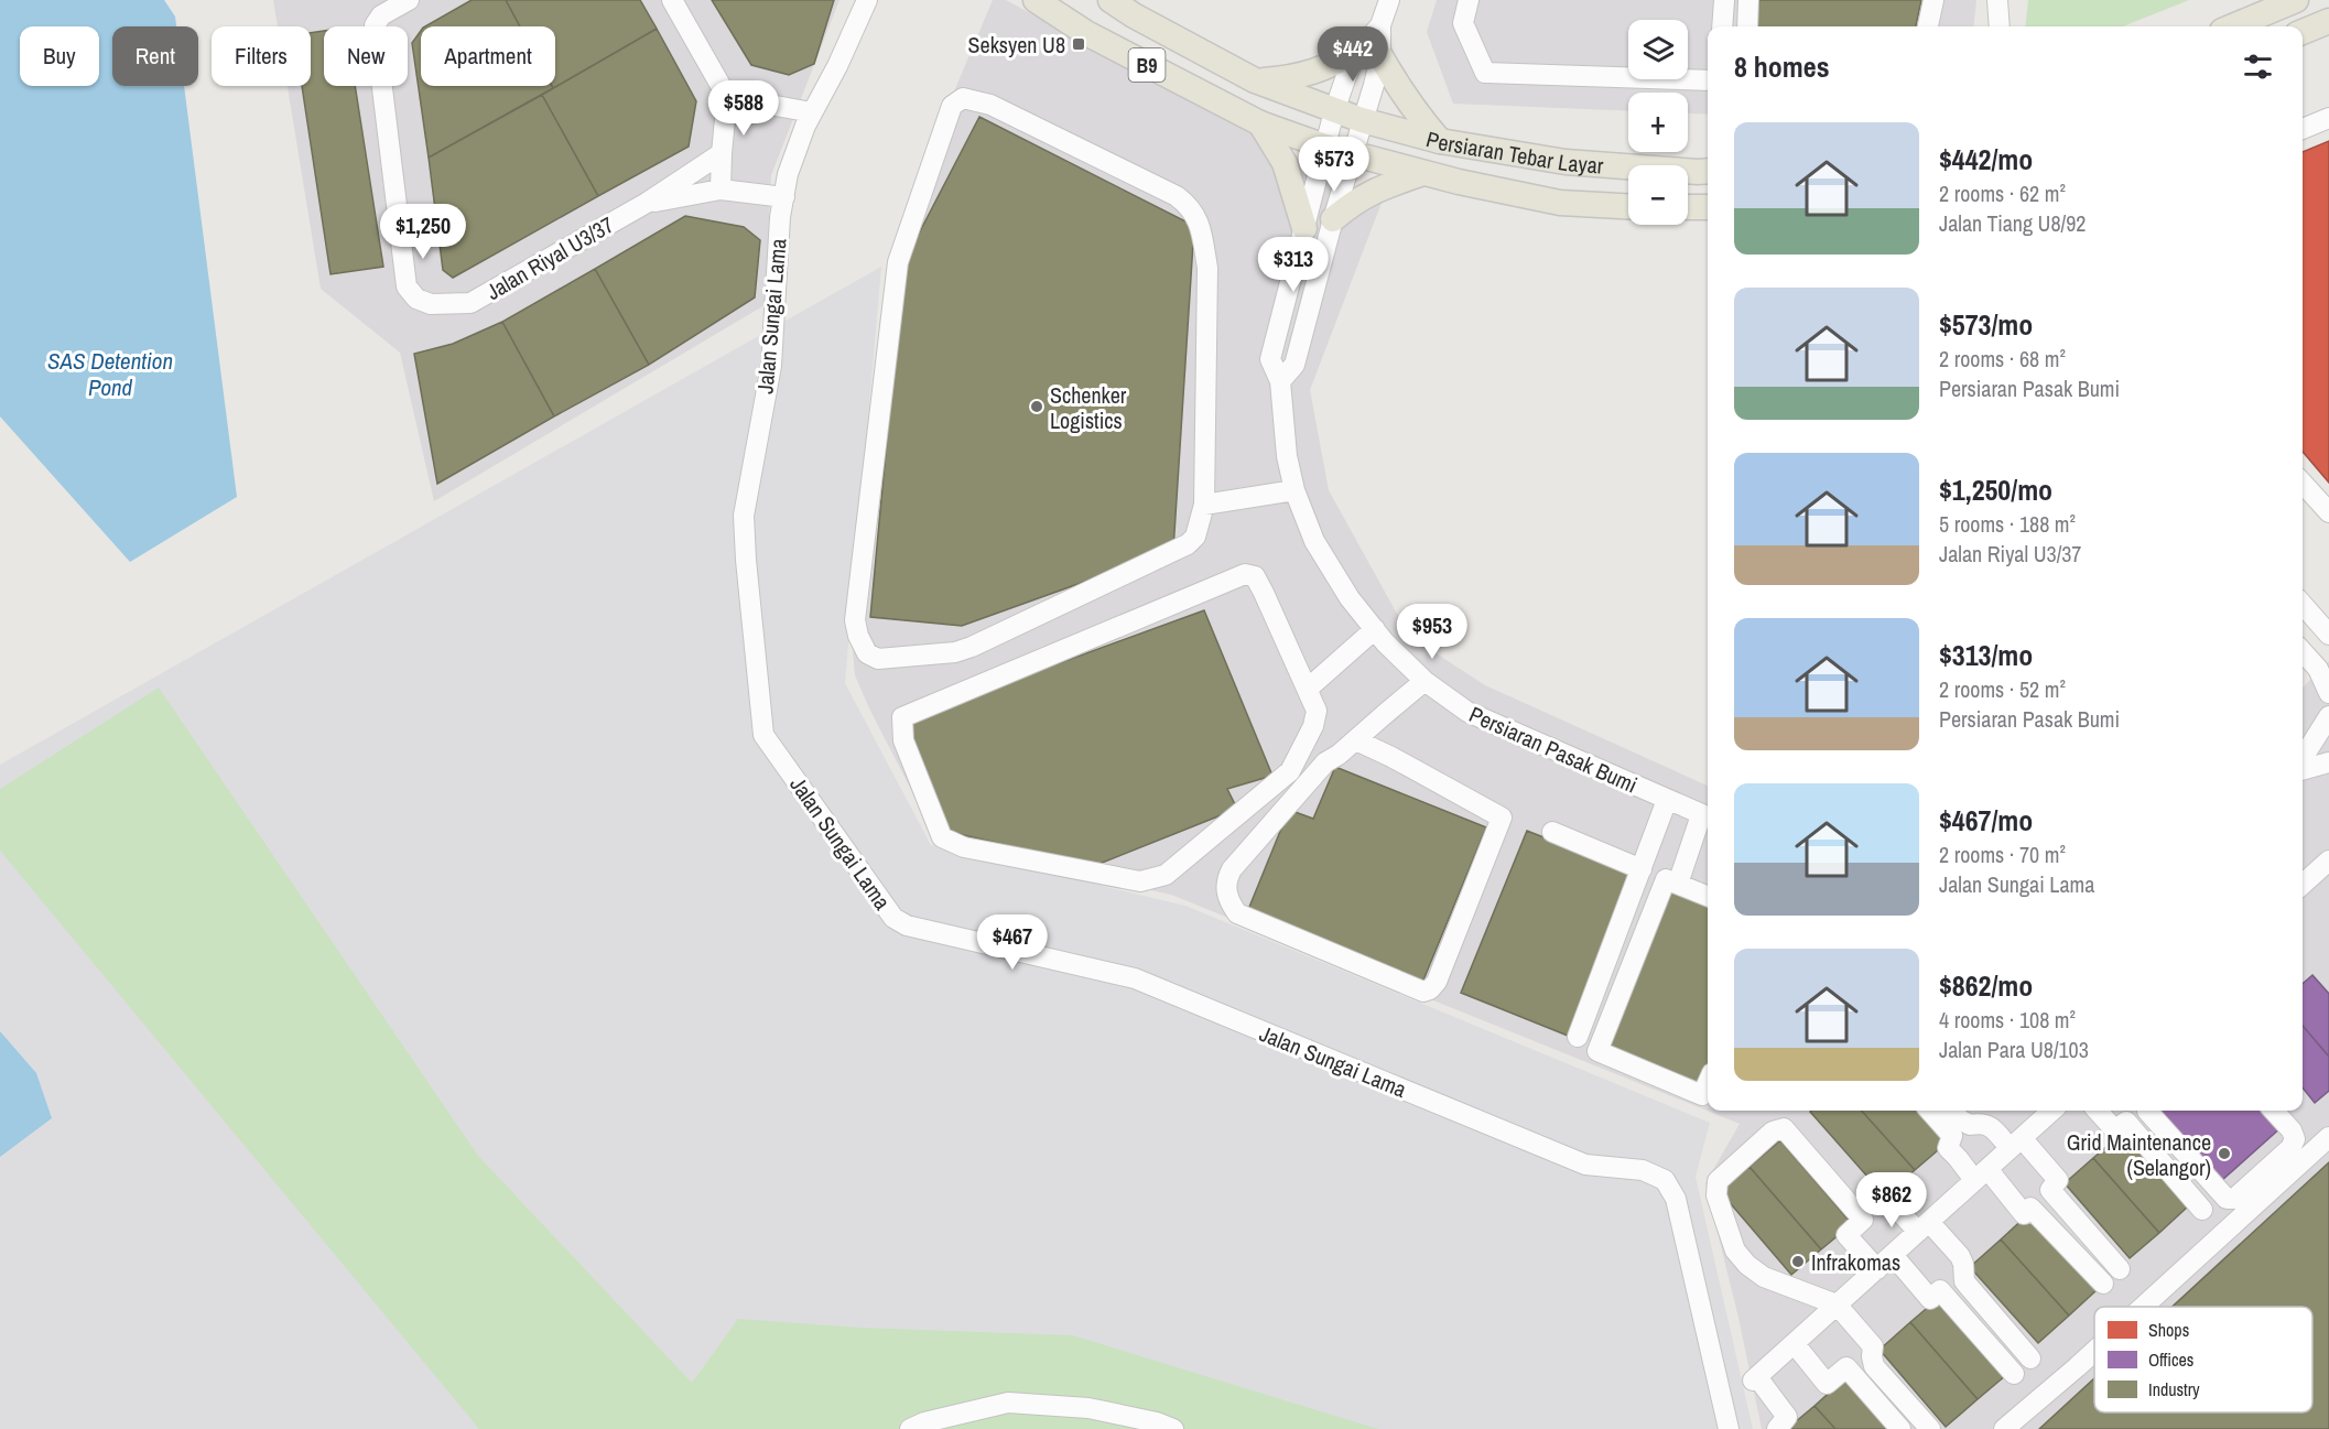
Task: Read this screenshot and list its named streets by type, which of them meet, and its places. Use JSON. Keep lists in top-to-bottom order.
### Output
{
  "streets": {
    "main road": ["B9", "Persiaran Tebar Layar"],
    "street": ["Jalan Riyal U3/37", "Jalan Sungai Lama", "Persiaran Pasak Bumi"]
  },
  "crossings": [
    ["B9", "Persiaran Tebar Layar"],
    ["B9", "Persiaran Pasak Bumi"],
    ["Persiaran Tebar Layar", "Persiaran Pasak Bumi"]
  ],
  "water": ["SAS Detention Pond"],
  "places": {
    "transit": ["Seksyen U8"],
    "other": ["Schenker Logistics", "Grid Maintenance (Selangor)", "Infrakomas"]
  },
  "legend": ["Shops", "Offices", "Industry"],
  "page": {
    "map_buttons": ["+", "−"],
    "price": [
      "$442",
      "$588",
      "$573",
      "$1,250",
      "$313",
      "$953",
      "$467",
      "$862"
    ],
    "chip": [
      "Buy",
      "Rent",
      "Filters",
      "New",
      "Apartment"
    ],
    "heading": "8 homes",
    "list": [
      {
        "name": "$442/mo",
        "note": "2 rooms · 62 m² · Jalan Tiang U8/92"
      },
      {
        "name": "$573/mo",
        "note": "2 rooms · 68 m² · Persiaran Pasak Bumi"
      },
      {
        "name": "$1,250/mo",
        "note": "5 rooms · 188 m² · Jalan Riyal U3/37"
      },
      {
        "name": "$313/mo",
        "note": "2 rooms · 52 m² · Persiaran Pasak Bumi"
      },
      {
        "name": "$467/mo",
        "note": "2 rooms · 70 m² · Jalan Sungai Lama"
      },
      {
        "name": "$862/mo",
        "note": "4 rooms · 108 m² · Jalan Para U8/103"
      }
    ]
  }
}
